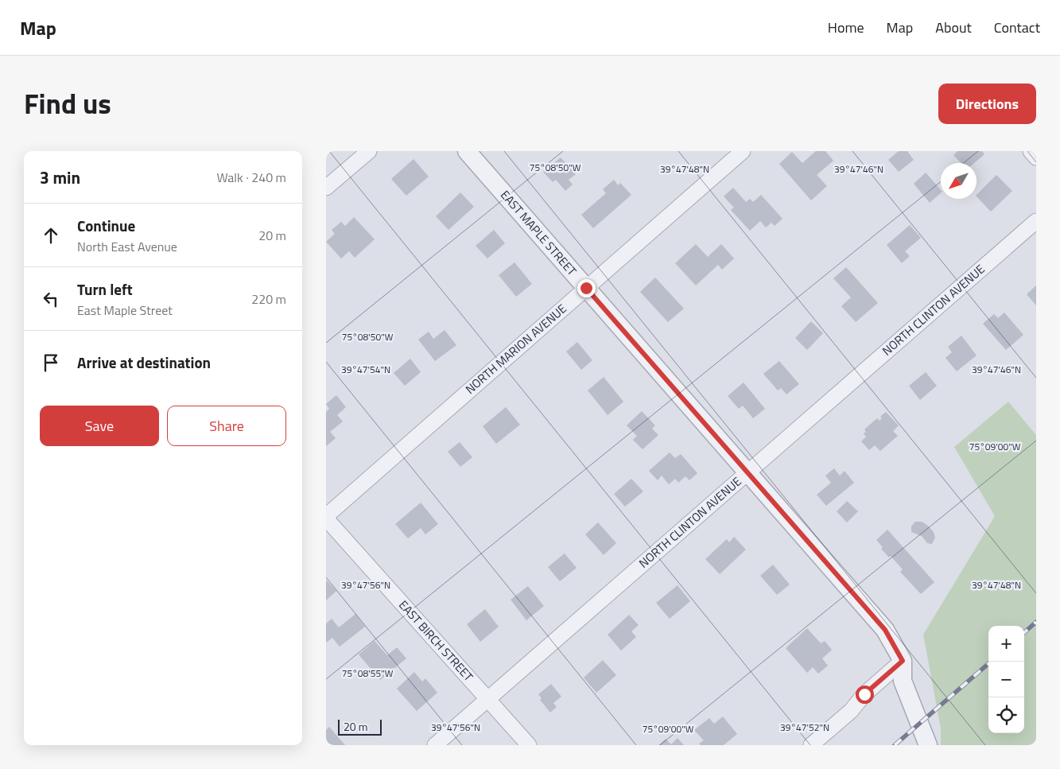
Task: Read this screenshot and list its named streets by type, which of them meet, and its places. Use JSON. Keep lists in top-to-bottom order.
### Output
{
  "streets": {
    "street": [
      "EAST MAPLE STREET",
      "NORTH CLINTON AVENUE",
      "NORTH MARION AVENUE",
      "EAST BIRCH STREET"
    ]
  },
  "crossings": [
    ["EAST MAPLE STREET", "NORTH CLINTON AVENUE"],
    ["EAST MAPLE STREET", "NORTH MARION AVENUE"],
    ["NORTH CLINTON AVENUE", "EAST BIRCH STREET"],
    ["NORTH MARION AVENUE", "EAST BIRCH STREET"]
  ],
  "scale_bar": "20 m",
  "north": "bottom left",
  "page": {
    "header": "Map",
    "nav": [
      "Home",
      "Map",
      "About",
      "Contact"
    ],
    "title": "Find us",
    "buttons": [
      "Directions",
      ["Save", "Share"]
    ],
    "heading": ["3 min", "Walk · 240 m"],
    "list": [
      ["Continue", "North East Avenue", "20 m"],
      ["Turn left", "East Maple Street", "220 m"],
      "Arrive at destination"
    ],
    "map_buttons": ["+", "−"],
    "scale": "20 m"
  },
  "coordinates": [
    "75°08'50\"W",
    "39°47'48\"N",
    "39°47'46\"N",
    "39°47'54\"N",
    "75°09'00\"W",
    "39°47'56\"N",
    "75°08'55\"W",
    "39°47'52\"N"
  ]
}
